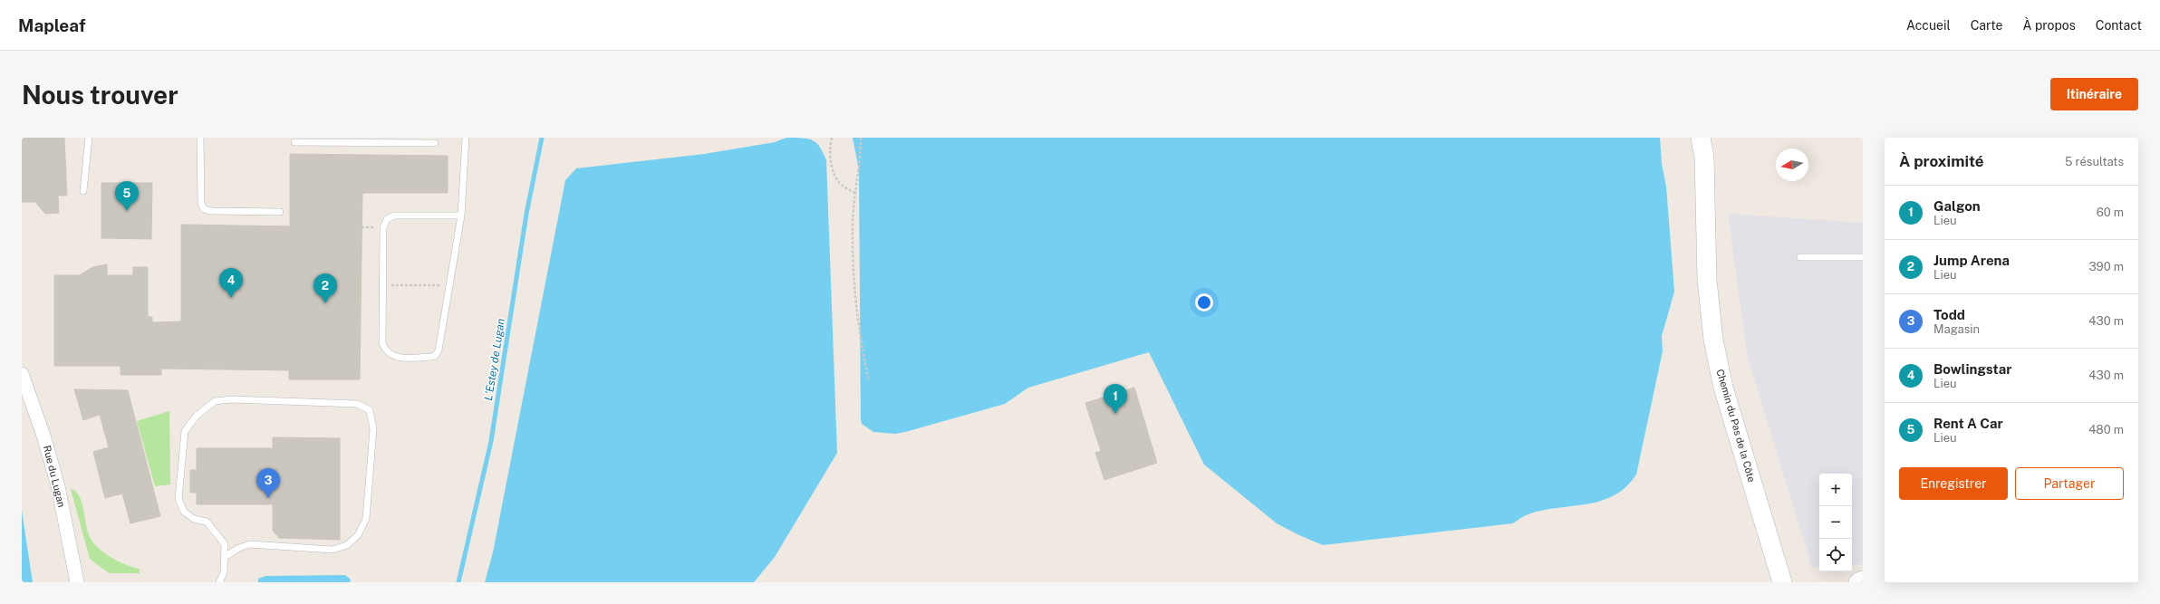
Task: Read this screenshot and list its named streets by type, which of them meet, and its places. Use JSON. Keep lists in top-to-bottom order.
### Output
{
  "streets": {
    "main road": ["Chemin du Pas de la Côte"],
    "street": ["Rue du Lugan"]
  },
  "water": ["L'Estey de Lugan"],
  "north": "left",
  "page": {
    "header": "Mapleaf",
    "nav": [
      "Accueil",
      "Carte",
      "À propos",
      "Contact"
    ],
    "buttons": [
      "Itinéraire",
      ["Enregistrer", "Partager"]
    ],
    "title": "Nous trouver",
    "heading": ["À proximité", "5 résultats"],
    "pins": [
      "5",
      "4",
      "2",
      "1",
      "3"
    ],
    "list": [
      {
        "mark": "1",
        "name": "Galgon",
        "note": "Lieu",
        "value": "60 m"
      },
      {
        "mark": "2",
        "name": "Jump Arena",
        "note": "Lieu",
        "value": "390 m"
      },
      {
        "mark": "3",
        "name": "Todd",
        "note": "Magasin",
        "value": "430 m"
      },
      {
        "mark": "4",
        "name": "Bowlingstar",
        "note": "Lieu",
        "value": "430 m"
      },
      {
        "mark": "5",
        "name": "Rent A Car",
        "note": "Lieu",
        "value": "480 m"
      }
    ],
    "map_buttons": ["+", "−"]
  }
}
